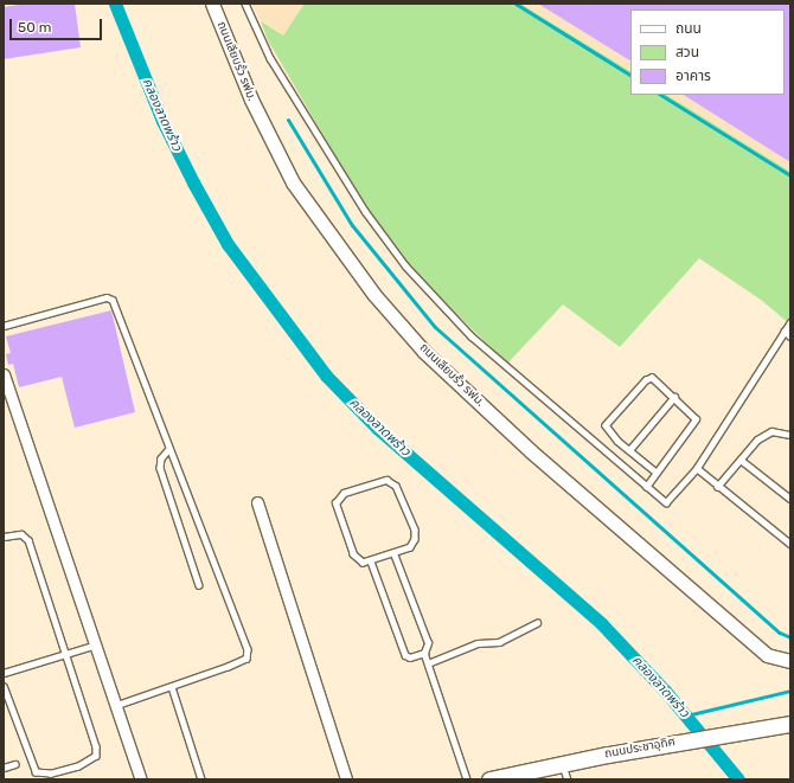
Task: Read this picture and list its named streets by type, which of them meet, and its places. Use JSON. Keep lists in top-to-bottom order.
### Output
{
  "streets": {
    "main road": ["ถนนประชาอุทิศ"],
    "street": ["ถนนเลียบรั้ว รฟม."]
  },
  "water": ["คลองลาดพร้าว"],
  "legend": ["ถนน", "สวน", "อาคาร"],
  "scale_bar": "50 m"
}
